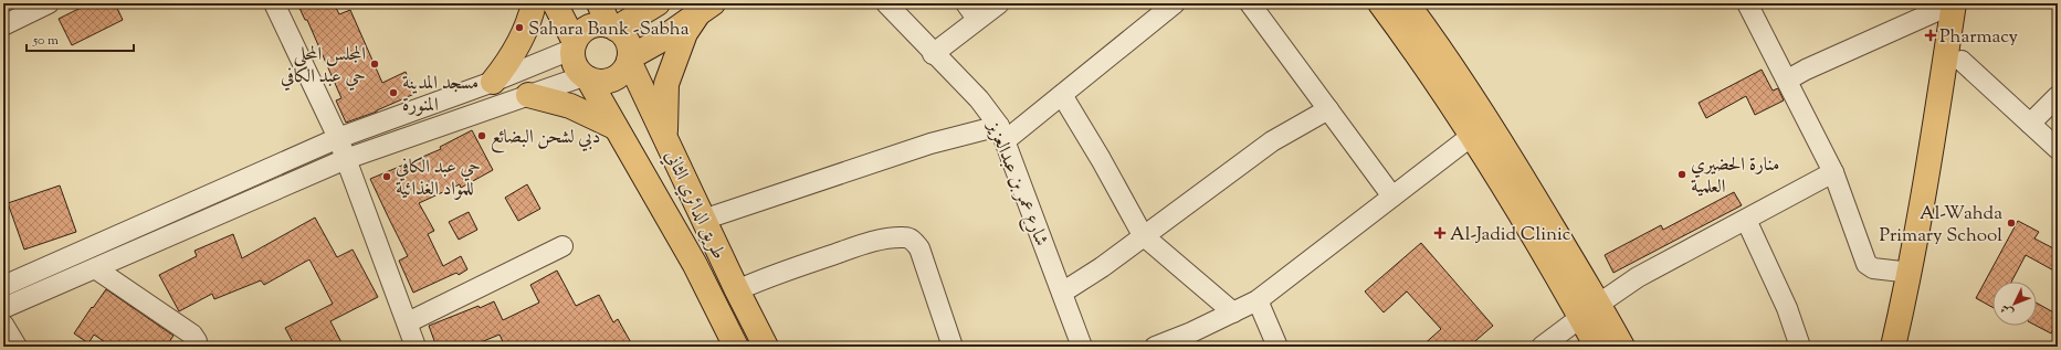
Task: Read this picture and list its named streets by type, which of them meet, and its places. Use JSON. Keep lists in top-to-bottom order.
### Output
{
  "streets": {
    "main road": ["طريق الدائري الثاني"],
    "street": ["شارع عمر بن عبدالعزيز"]
  },
  "places": {
    "other": [
      "Sahara Bank -Sabha",
      "المجلس المحلي حي عبد الكافي",
      "مسجد المدينة المنورة",
      "دبي لشحن البضائع",
      "منارة الحضيري العلمية",
      "حي عبد الكافي للمواد الغذائية",
      "Al-Wahda Primary School"
    ],
    "health": ["Pharmacy", "Al-Jadid Clinic"]
  },
  "scale_bar": "50 m",
  "north": "bottom left"
}
